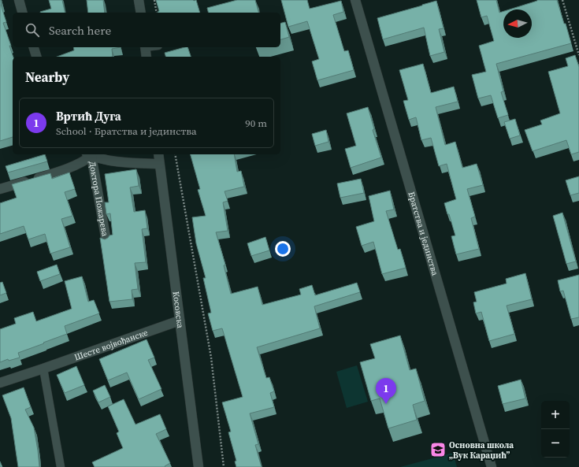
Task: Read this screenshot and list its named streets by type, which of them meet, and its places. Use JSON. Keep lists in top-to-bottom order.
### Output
{
  "streets": {
    "street": [
      "Доктора Пожарева",
      "Братства и јединства",
      "Косовска",
      "Шесте војвођанске"
    ]
  },
  "crossings": [
    ["Доктора Пожарева", "Косовска"],
    ["Косовска", "Шесте војвођанске"]
  ],
  "places": {
    "school or university": ["Основна школа „Вук Караџић”"]
  },
  "north": "left",
  "page": {
    "search": "Search here",
    "heading": "Nearby",
    "list": [
      {
        "mark": "1",
        "name": "Вртић Дуга",
        "note": "School · Братства и јединства",
        "value": "90 m"
      }
    ],
    "pins": "1",
    "map_buttons": ["+", "−"]
  }
}
